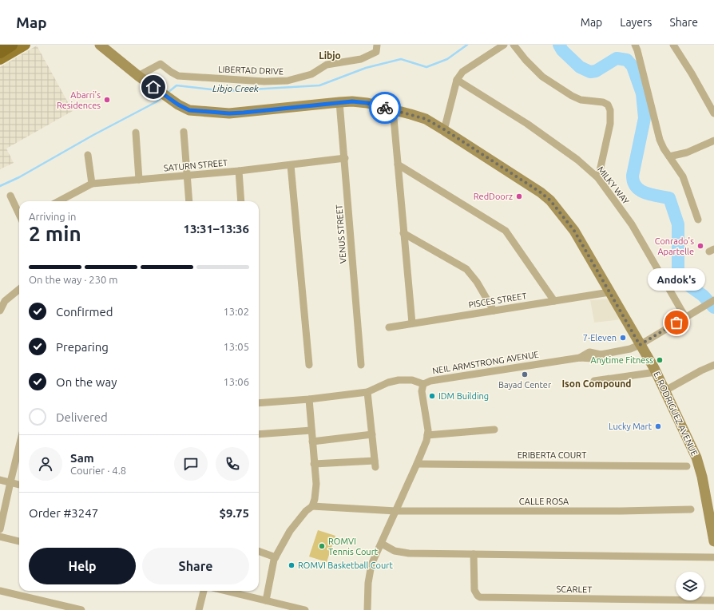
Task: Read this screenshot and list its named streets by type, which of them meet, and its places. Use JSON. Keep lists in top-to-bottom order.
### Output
{
  "streets": {
    "main road": ["E. RODRIGUEZ AVENUE"],
    "street": [
      "LIBERTAD DRIVE",
      "SATURN STREET",
      "MILKY WAY",
      "VENUS STREET",
      "PISCES STREET",
      "NEIL ARMSTRONG AVENUE",
      "ERIBERTA COURT",
      "CALLE ROSA",
      "SCARLET"
    ]
  },
  "crossings": [
    ["LIBERTAD DRIVE", "E. RODRIGUEZ AVENUE"],
    ["SATURN STREET", "VENUS STREET"],
    ["MILKY WAY", "NEIL ARMSTRONG AVENUE"],
    ["VENUS STREET", "E. RODRIGUEZ AVENUE"],
    ["PISCES STREET", "E. RODRIGUEZ AVENUE"],
    ["NEIL ARMSTRONG AVENUE", "E. RODRIGUEZ AVENUE"],
    ["NEIL ARMSTRONG AVENUE", "ERIBERTA COURT"],
    ["NEIL ARMSTRONG AVENUE", "CALLE ROSA"]
  ],
  "districts": ["Libjo", "Ison Compound"],
  "water": ["Libjo Creek"],
  "places": [
    "Abarri's Residences",
    "RedDoorz",
    "Conrado's Apartelle",
    "Andok's",
    "7-Eleven",
    "Anytime Fitness",
    "Bayad Center",
    "IDM Building",
    "Lucky Mart",
    "ROMVI Tennis Court",
    "ROMVI Basketball Court"
  ],
  "page": {
    "header": "Map",
    "nav": ["Map", "Layers", "Share"],
    "heading": ["2 min", "Arriving in", "13:31–13:36"],
    "panel": [
      "Sam",
      "Courier · 4.8",
      "Order #3247",
      "$9.75"
    ],
    "bar": "On the way · 230 m",
    "bubble": "Andok's",
    "list": [
      ["Confirmed", "13:02"],
      ["Preparing", "13:05"],
      ["On the way", "13:06"],
      "Delivered"
    ],
    "buttons": ["Help", "Share"]
  }
}
